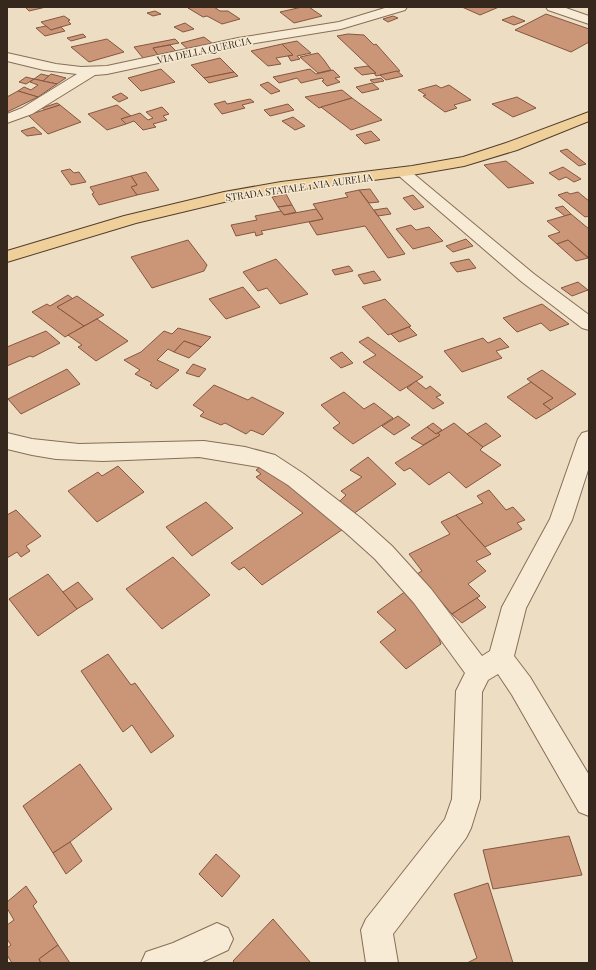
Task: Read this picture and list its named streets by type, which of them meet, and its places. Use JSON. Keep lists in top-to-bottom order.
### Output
{
  "streets": {
    "main road": ["STRADA STATALE 1 VIA AURELIA"],
    "street": ["VIA DELLA QUERCIA"]
  }
}
